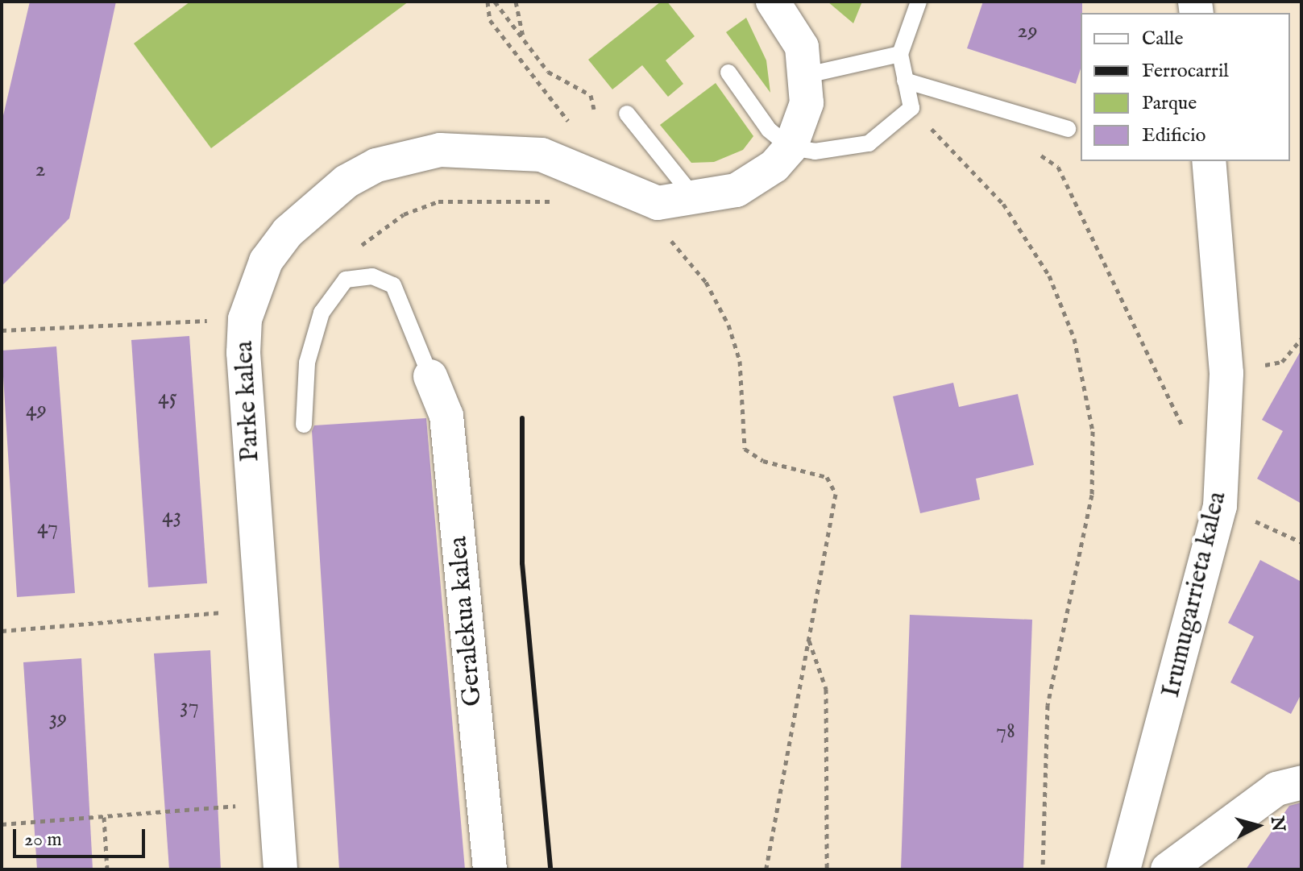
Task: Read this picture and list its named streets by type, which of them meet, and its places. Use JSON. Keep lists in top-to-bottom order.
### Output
{
  "streets": {
    "street": ["Parke kalea", "Irumugarrieta kalea", "Geralekua kalea"]
  },
  "house_numbers": [
    "29",
    "2",
    "45",
    "49",
    "43",
    "47",
    "37",
    "39",
    "78"
  ],
  "legend": [
    "Calle",
    "Ferrocarril",
    "Parque",
    "Edificio"
  ],
  "scale_bar": "20 m",
  "north": "right"
}
